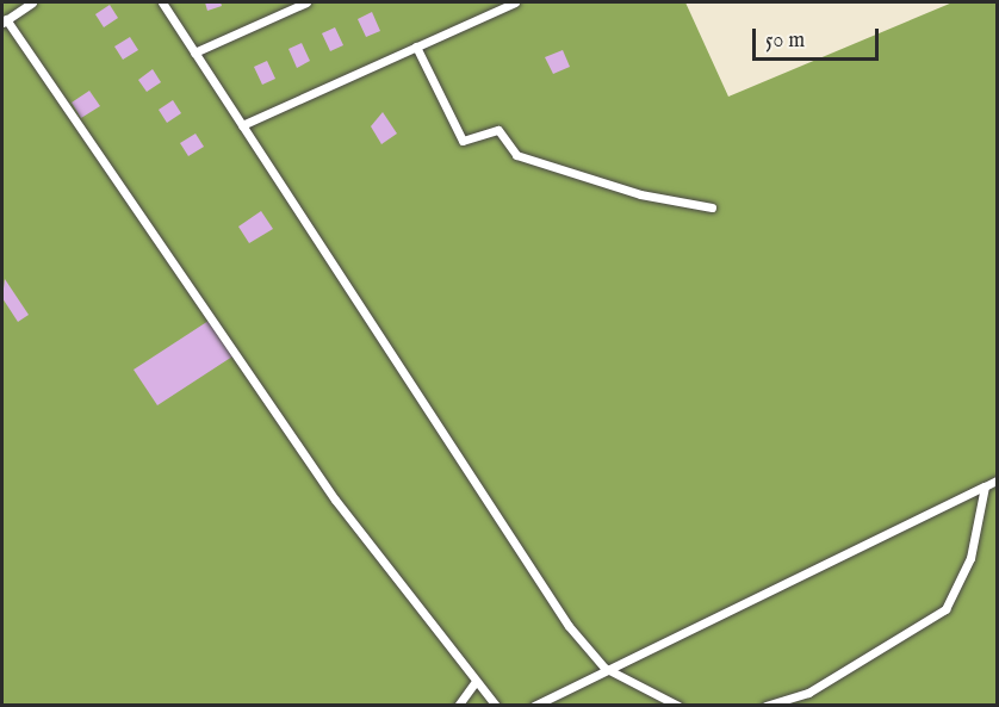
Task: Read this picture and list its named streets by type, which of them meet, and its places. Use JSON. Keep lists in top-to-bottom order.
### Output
{
  "scale_bar": "50 m"
}
